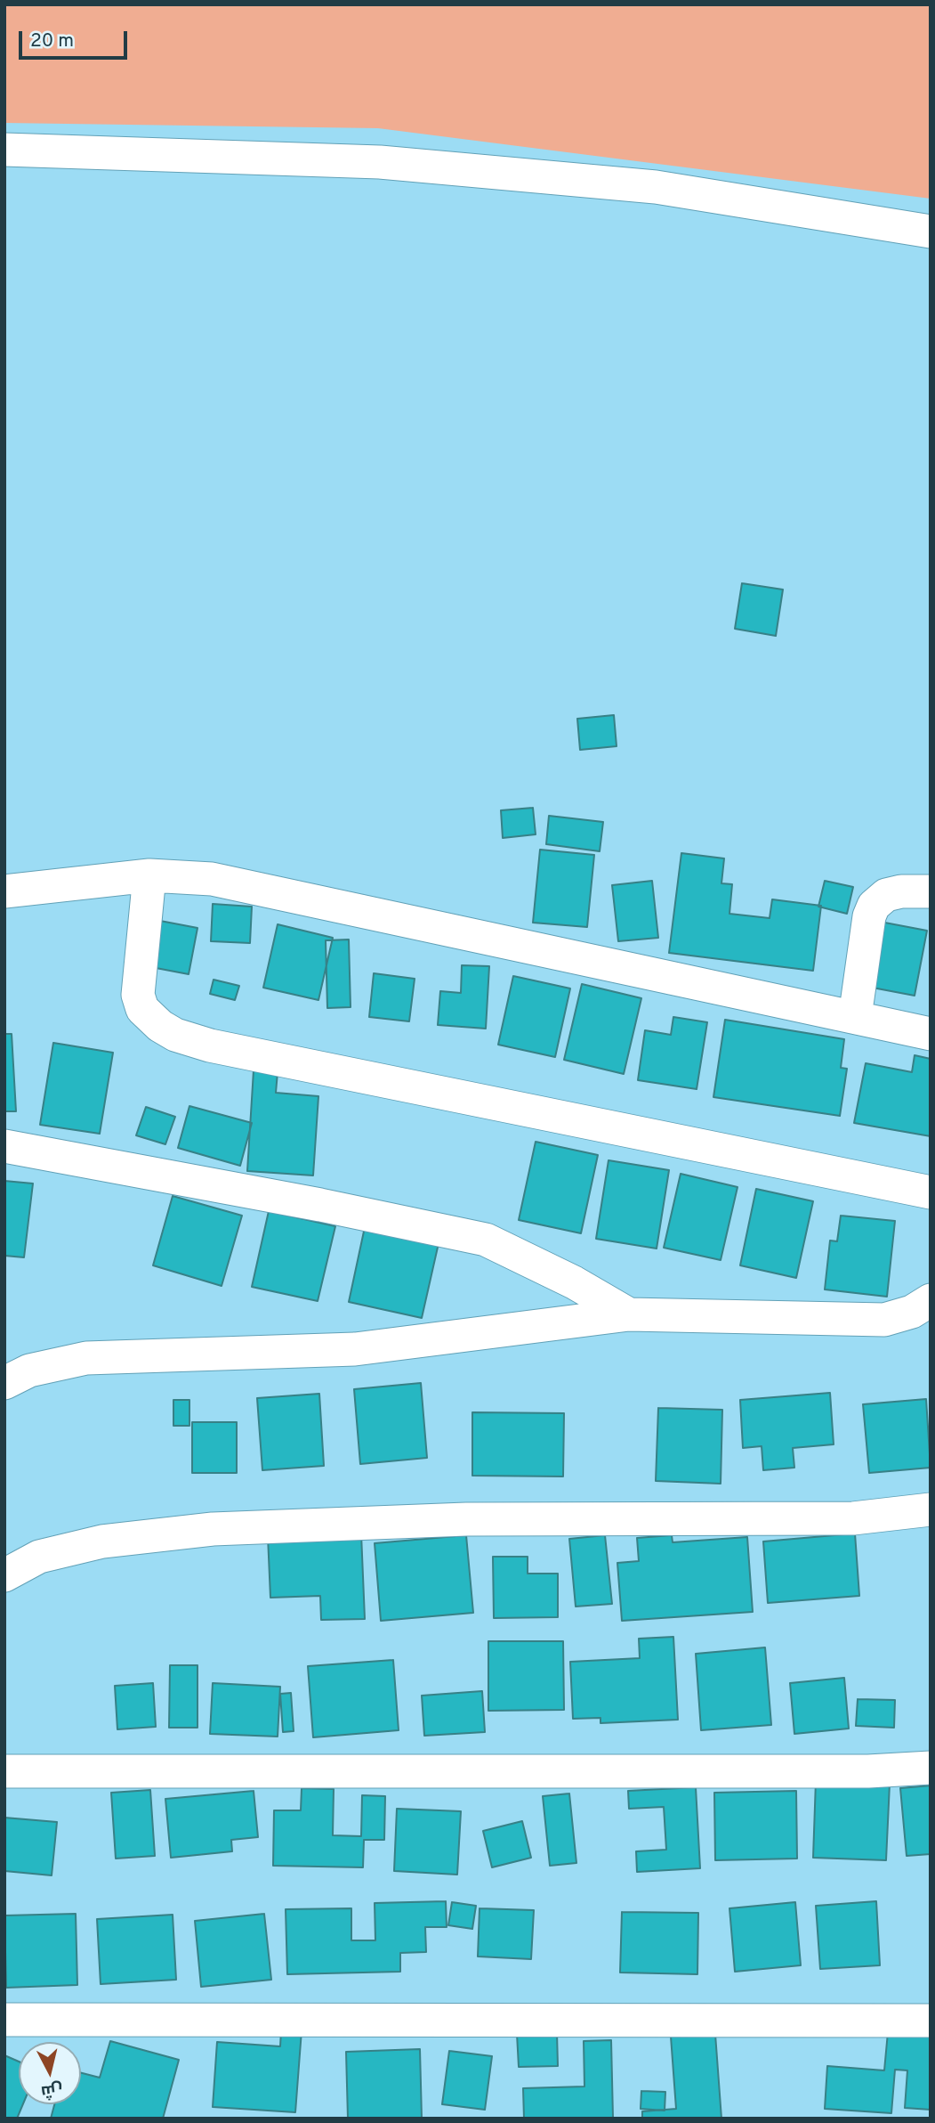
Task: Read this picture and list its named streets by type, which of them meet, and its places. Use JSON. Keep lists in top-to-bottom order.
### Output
{
  "scale_bar": "20 m",
  "north": "bottom"
}
